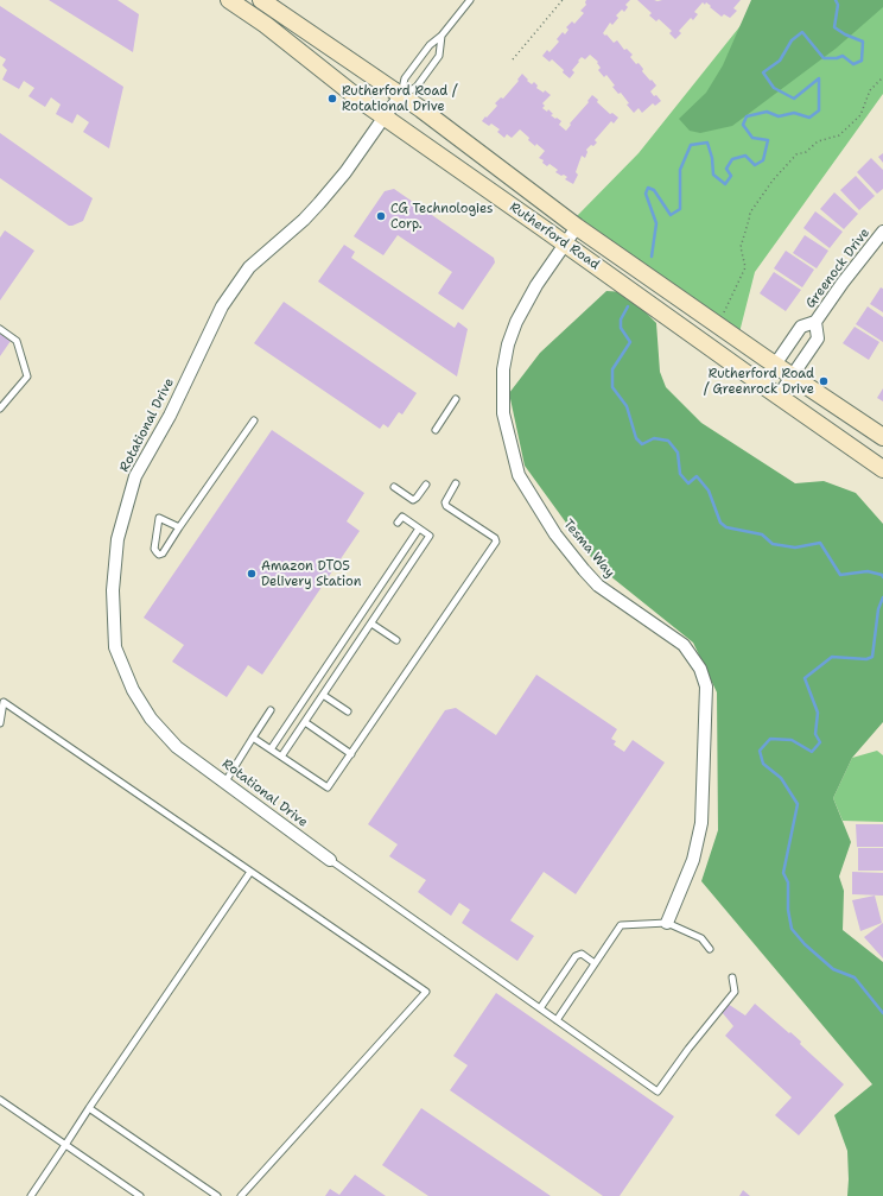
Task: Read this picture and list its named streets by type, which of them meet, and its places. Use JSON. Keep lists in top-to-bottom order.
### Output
{
  "streets": {
    "main road": ["Rutherford Road"],
    "street": ["Greenock Drive", "Rotational Drive", "Tesma Way"]
  },
  "crossings": [
    ["Rutherford Road", "Greenock Drive"],
    ["Rutherford Road", "Rotational Drive"],
    ["Rutherford Road", "Tesma Way"]
  ],
  "places": [
    "Rutherford Road / Rotational Drive",
    "CG Technologies Corp.",
    "Rutherford Road / Greenrock Drive",
    "Amazon DTO5 Delivery Station"
  ]
}
